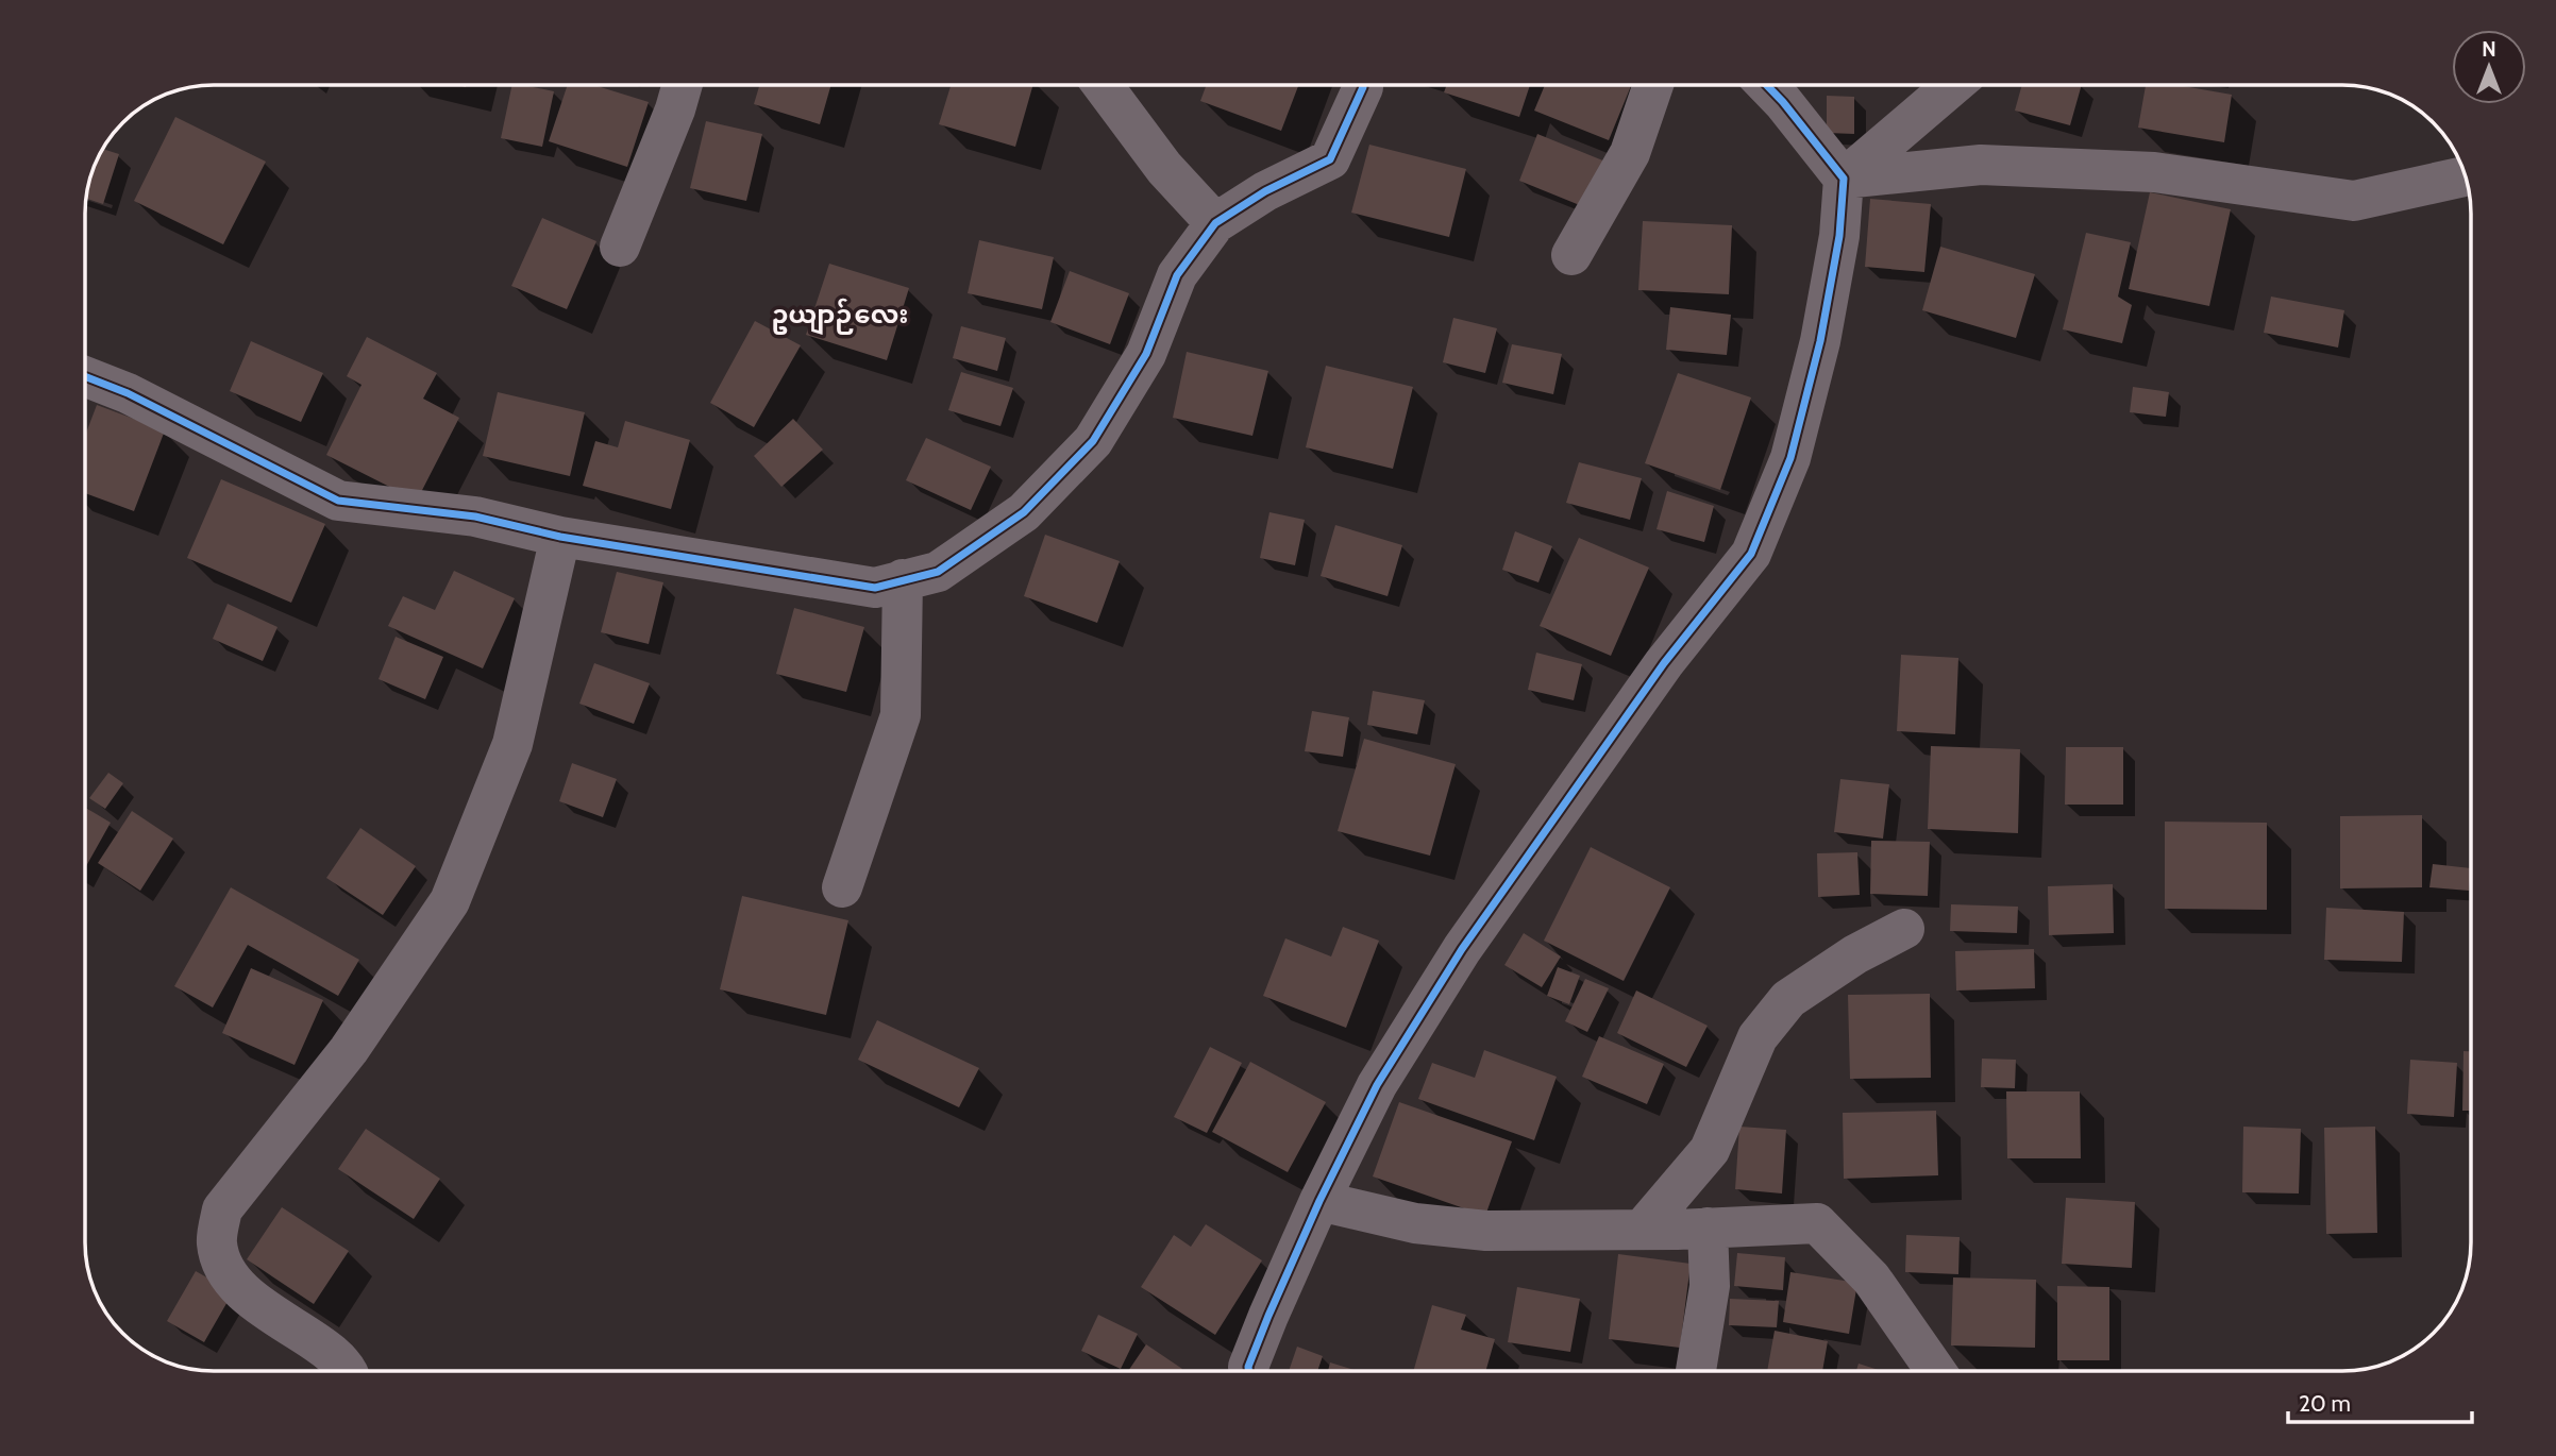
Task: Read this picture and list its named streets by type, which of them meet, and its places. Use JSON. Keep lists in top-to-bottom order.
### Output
{
  "districts": ["ဥယျာဉ်လေး"],
  "scale_bar": "20 m",
  "north": "top"
}
